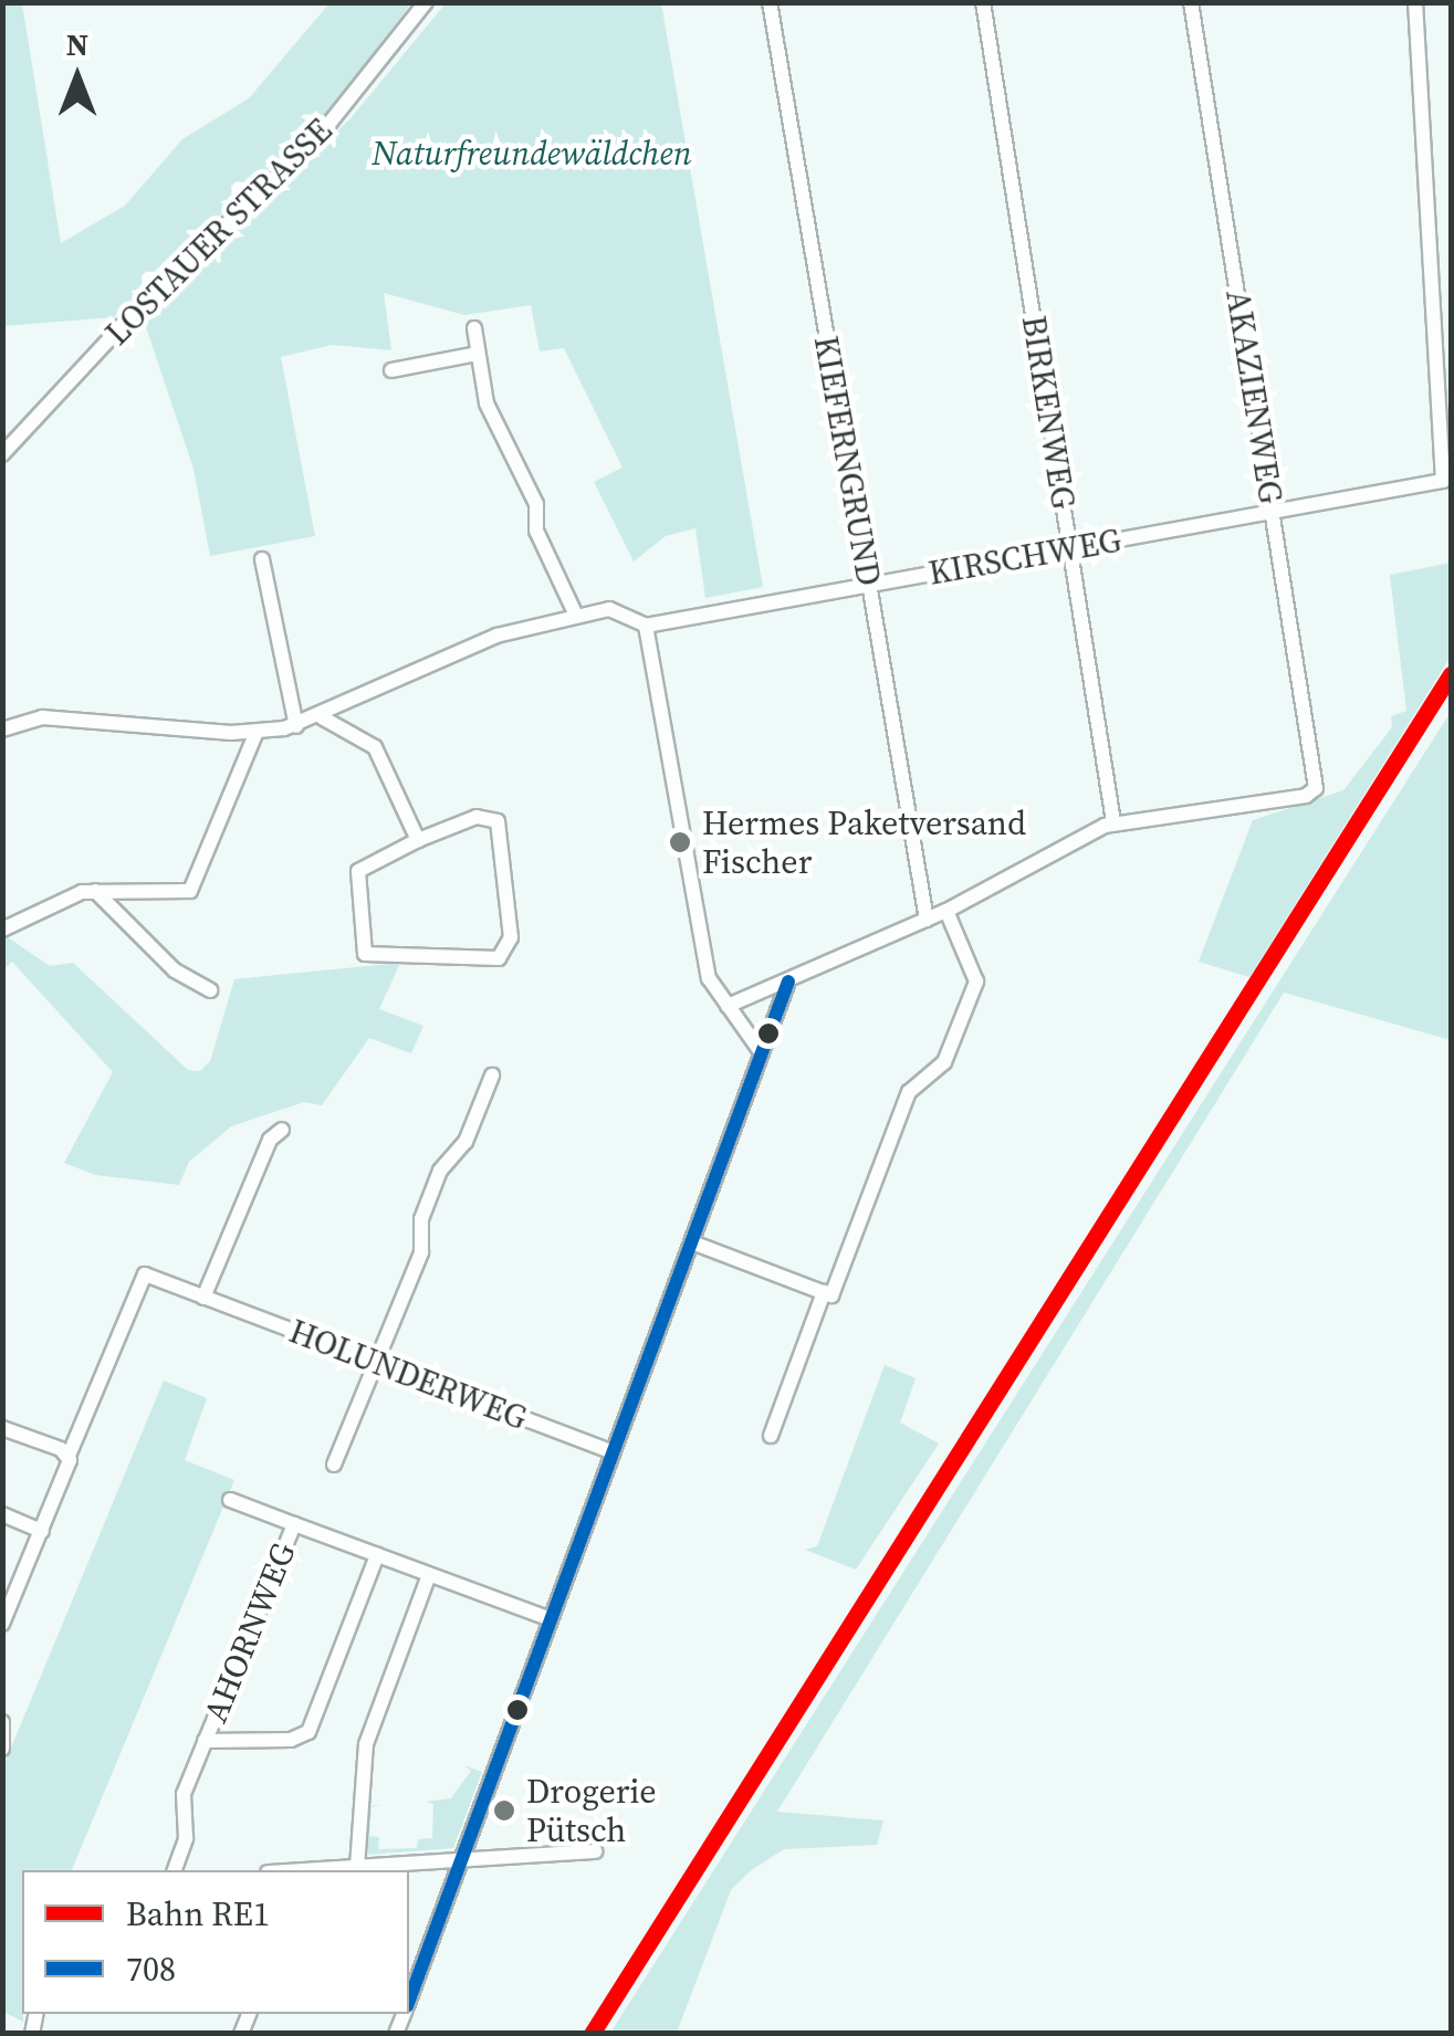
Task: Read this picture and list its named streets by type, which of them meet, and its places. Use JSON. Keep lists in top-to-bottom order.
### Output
{
  "streets": {
    "street": [
      "LOSTAUER STRASSE",
      "AKAZIENWEG",
      "BIRKENWEG",
      "KIEFERNGRUND",
      "KIRSCHWEG",
      "HOLUNDERWEG",
      "AHORNWEG"
    ]
  },
  "crossings": [
    ["AKAZIENWEG", "BIRKENWEG"],
    ["AKAZIENWEG", "KIRSCHWEG"],
    ["BIRKENWEG", "KIRSCHWEG"],
    ["KIEFERNGRUND", "KIRSCHWEG"]
  ],
  "parks": ["Naturfreundewäldchen"],
  "places": ["Hermes Paketversand Fischer", "Drogerie Pütsch"],
  "lines": ["rail line RE1", "transit line 708"],
  "legend": ["Bahn RE1", "708"],
  "north": "top"
}
